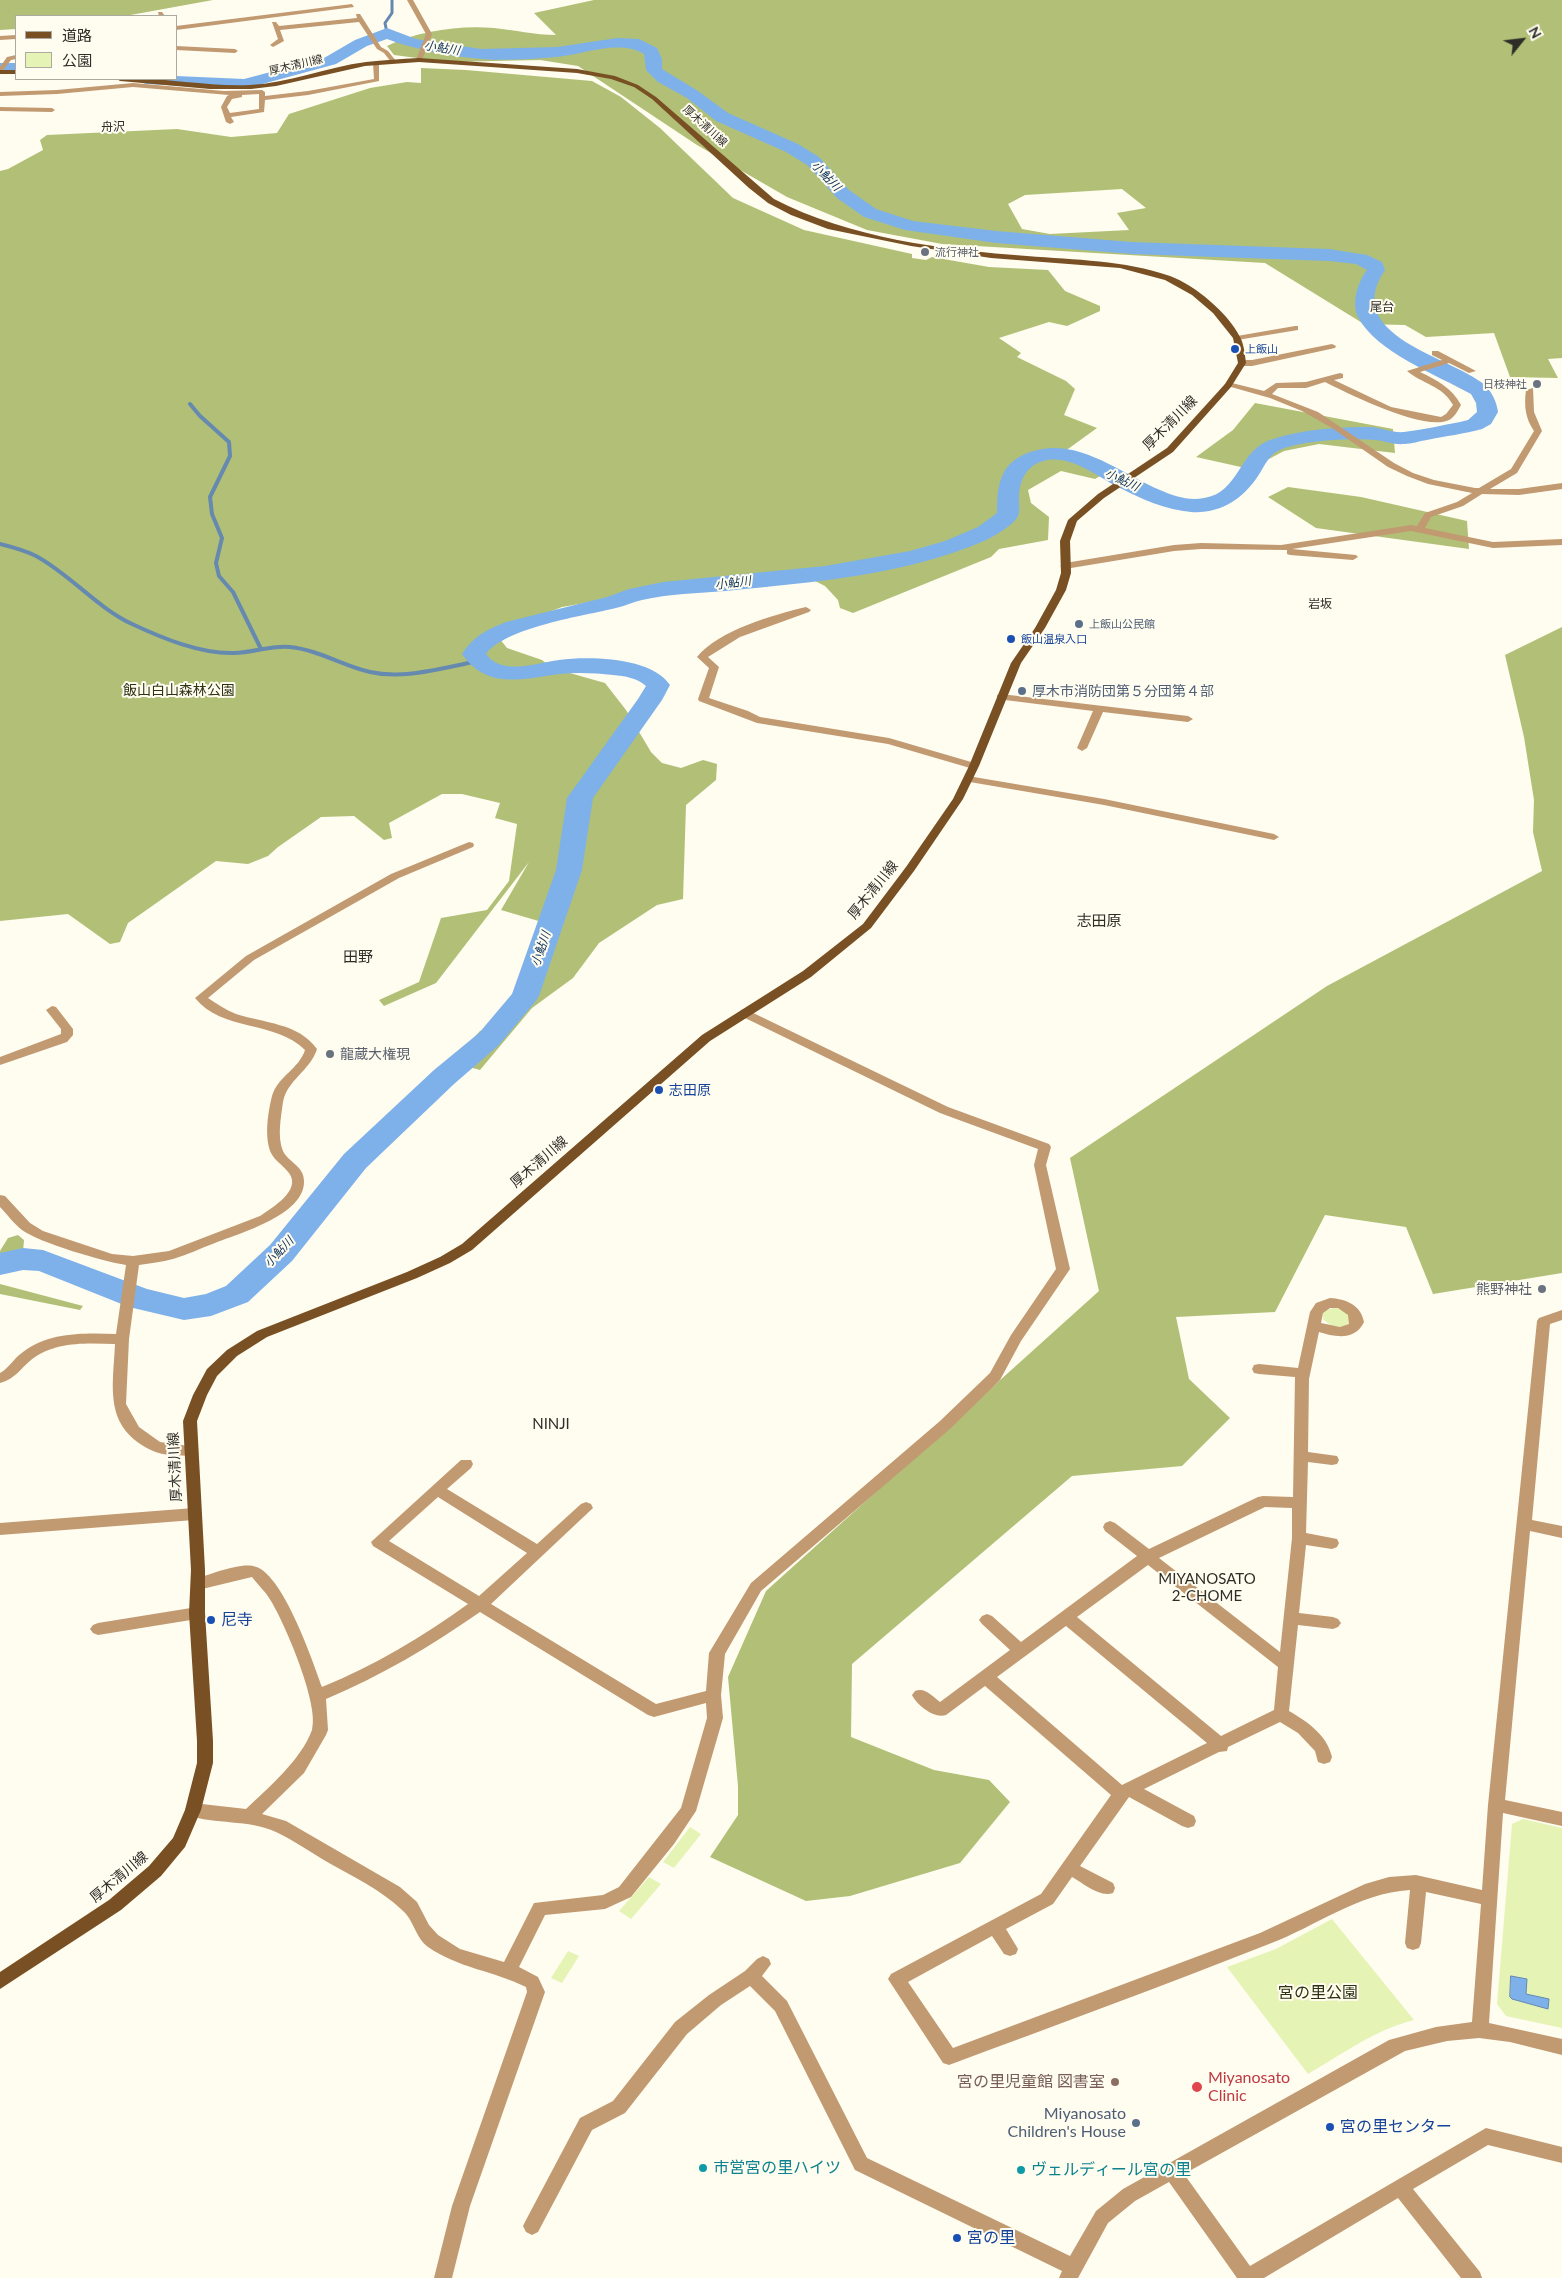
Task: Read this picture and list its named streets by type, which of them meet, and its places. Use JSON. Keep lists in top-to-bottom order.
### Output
{
  "streets": {
    "main road": ["厚木清川線"]
  },
  "districts": [
    "舟沢",
    "尾台",
    "岩坂",
    "志田原",
    "田野",
    "NINJI",
    "MIYANOSATO 2-CHOME"
  ],
  "water": ["小鮎川"],
  "parks": ["飯山白山森林公園", "宮の里公園"],
  "places": [
    "流行神社",
    "上飯山",
    "日枝神社",
    "上飯山公民館",
    "飯山温泉入口",
    "厚木市消防団第５分団第４部",
    "龍蔵大権現",
    "志田原",
    "熊野神社",
    "尼寺",
    "宮の里児童館 図書室",
    "Miyanosato Clinic",
    "Miyanosato Children's House",
    "宮の里センター",
    "市営宮の里ハイツ",
    "ヴェルディール宮の里",
    "宮の里"
  ],
  "legend": ["道路", "公園"],
  "north": "top right"
}
